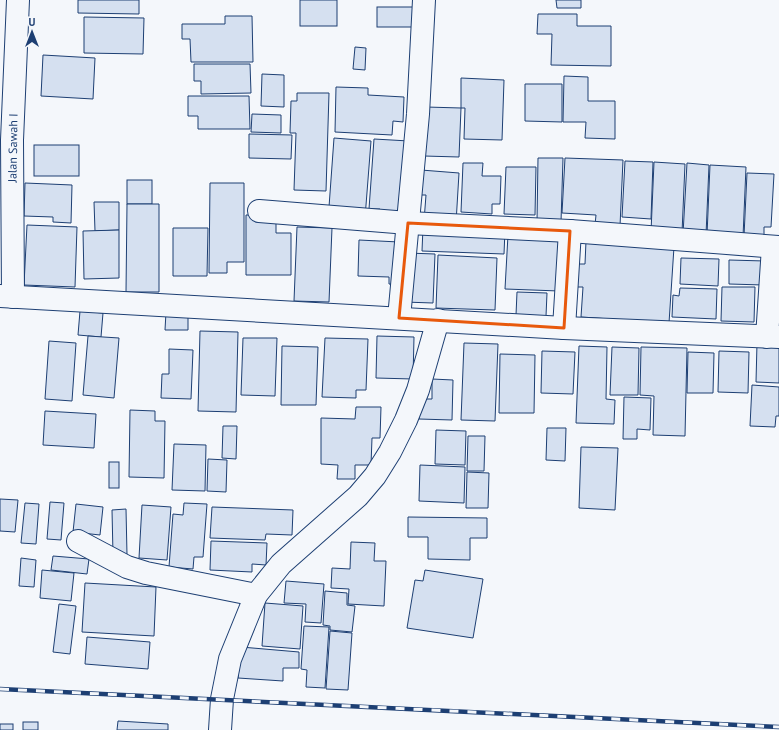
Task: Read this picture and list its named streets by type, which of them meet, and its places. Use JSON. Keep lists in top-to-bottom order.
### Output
{
  "streets": {
    "street": ["Jalan Sawah I"]
  },
  "north": "top"
}
